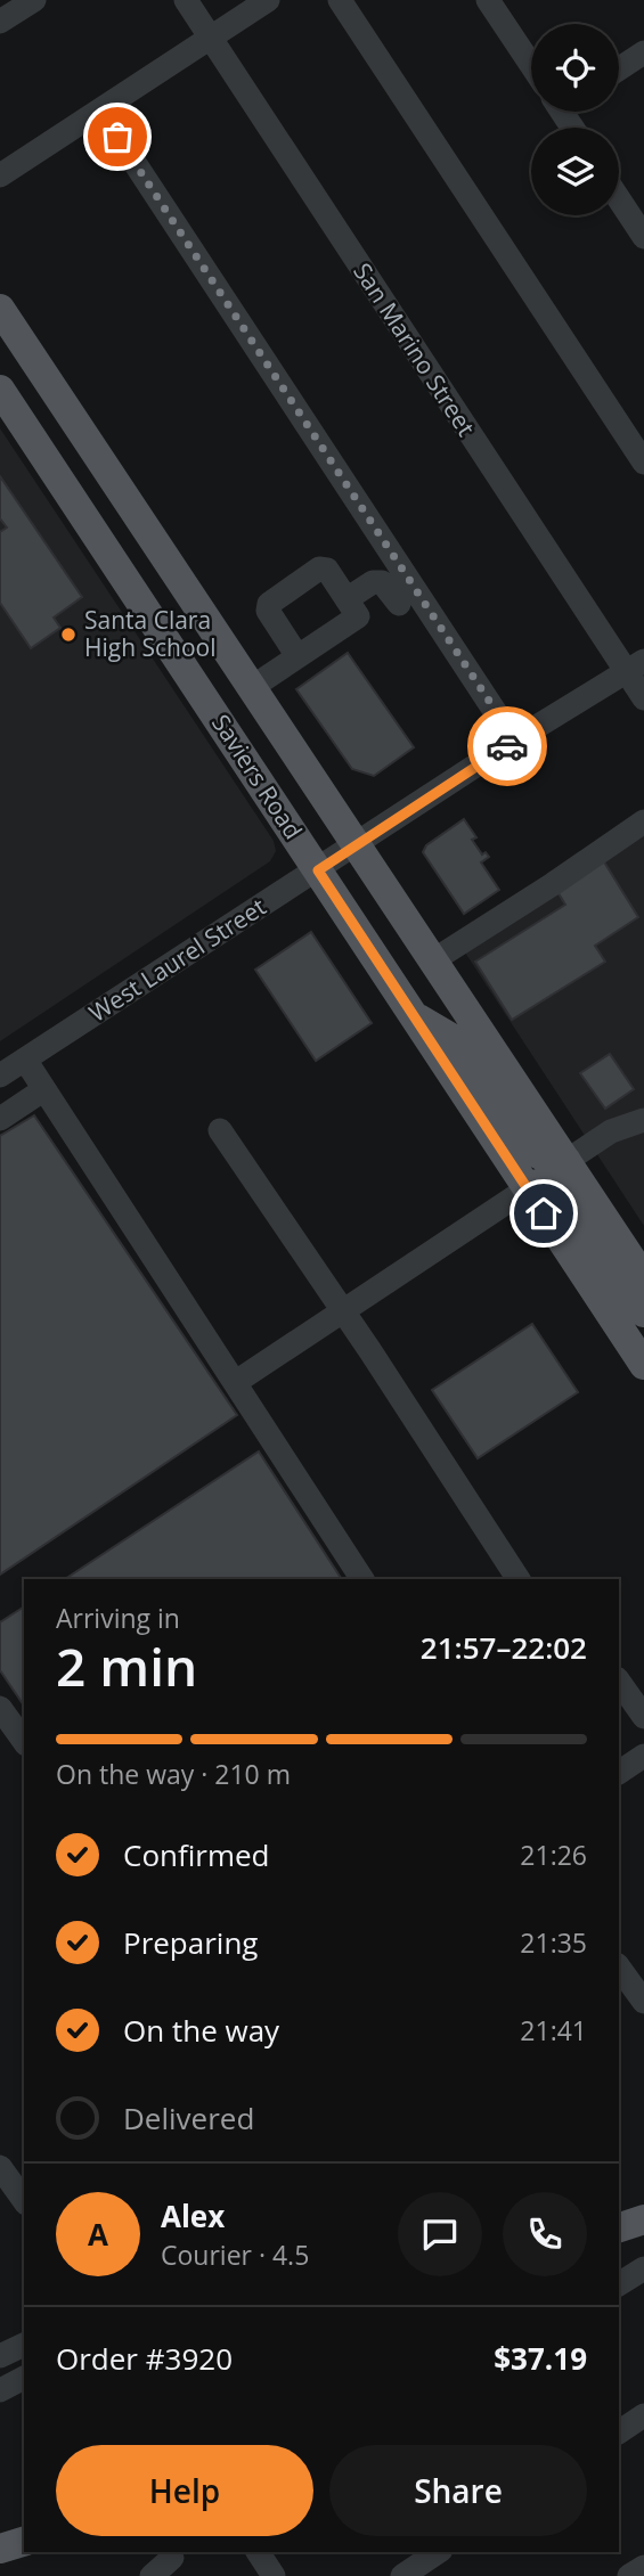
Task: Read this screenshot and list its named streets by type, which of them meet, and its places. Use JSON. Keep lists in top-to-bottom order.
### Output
{
  "streets": {
    "main road": ["Saviers Road"],
    "street": ["San Marino Street", "West Laurel Street"]
  },
  "crossings": [
    ["San Marino Street", "West Laurel Street"],
    ["Saviers Road", "West Laurel Street"]
  ],
  "places": ["Santa Clara High School"],
  "page": {
    "heading": ["2 min", "Arriving in", "21:57–22:02"],
    "panel": [
      "Alex",
      "Courier · 4.5",
      "Order #3920",
      "$37.19"
    ],
    "bar": "On the way · 210 m",
    "list": [
      ["Confirmed", "21:26"],
      ["Preparing", "21:35"],
      ["On the way", "21:41"],
      "Delivered"
    ],
    "round": "A",
    "buttons": ["Help", "Share"]
  }
}
